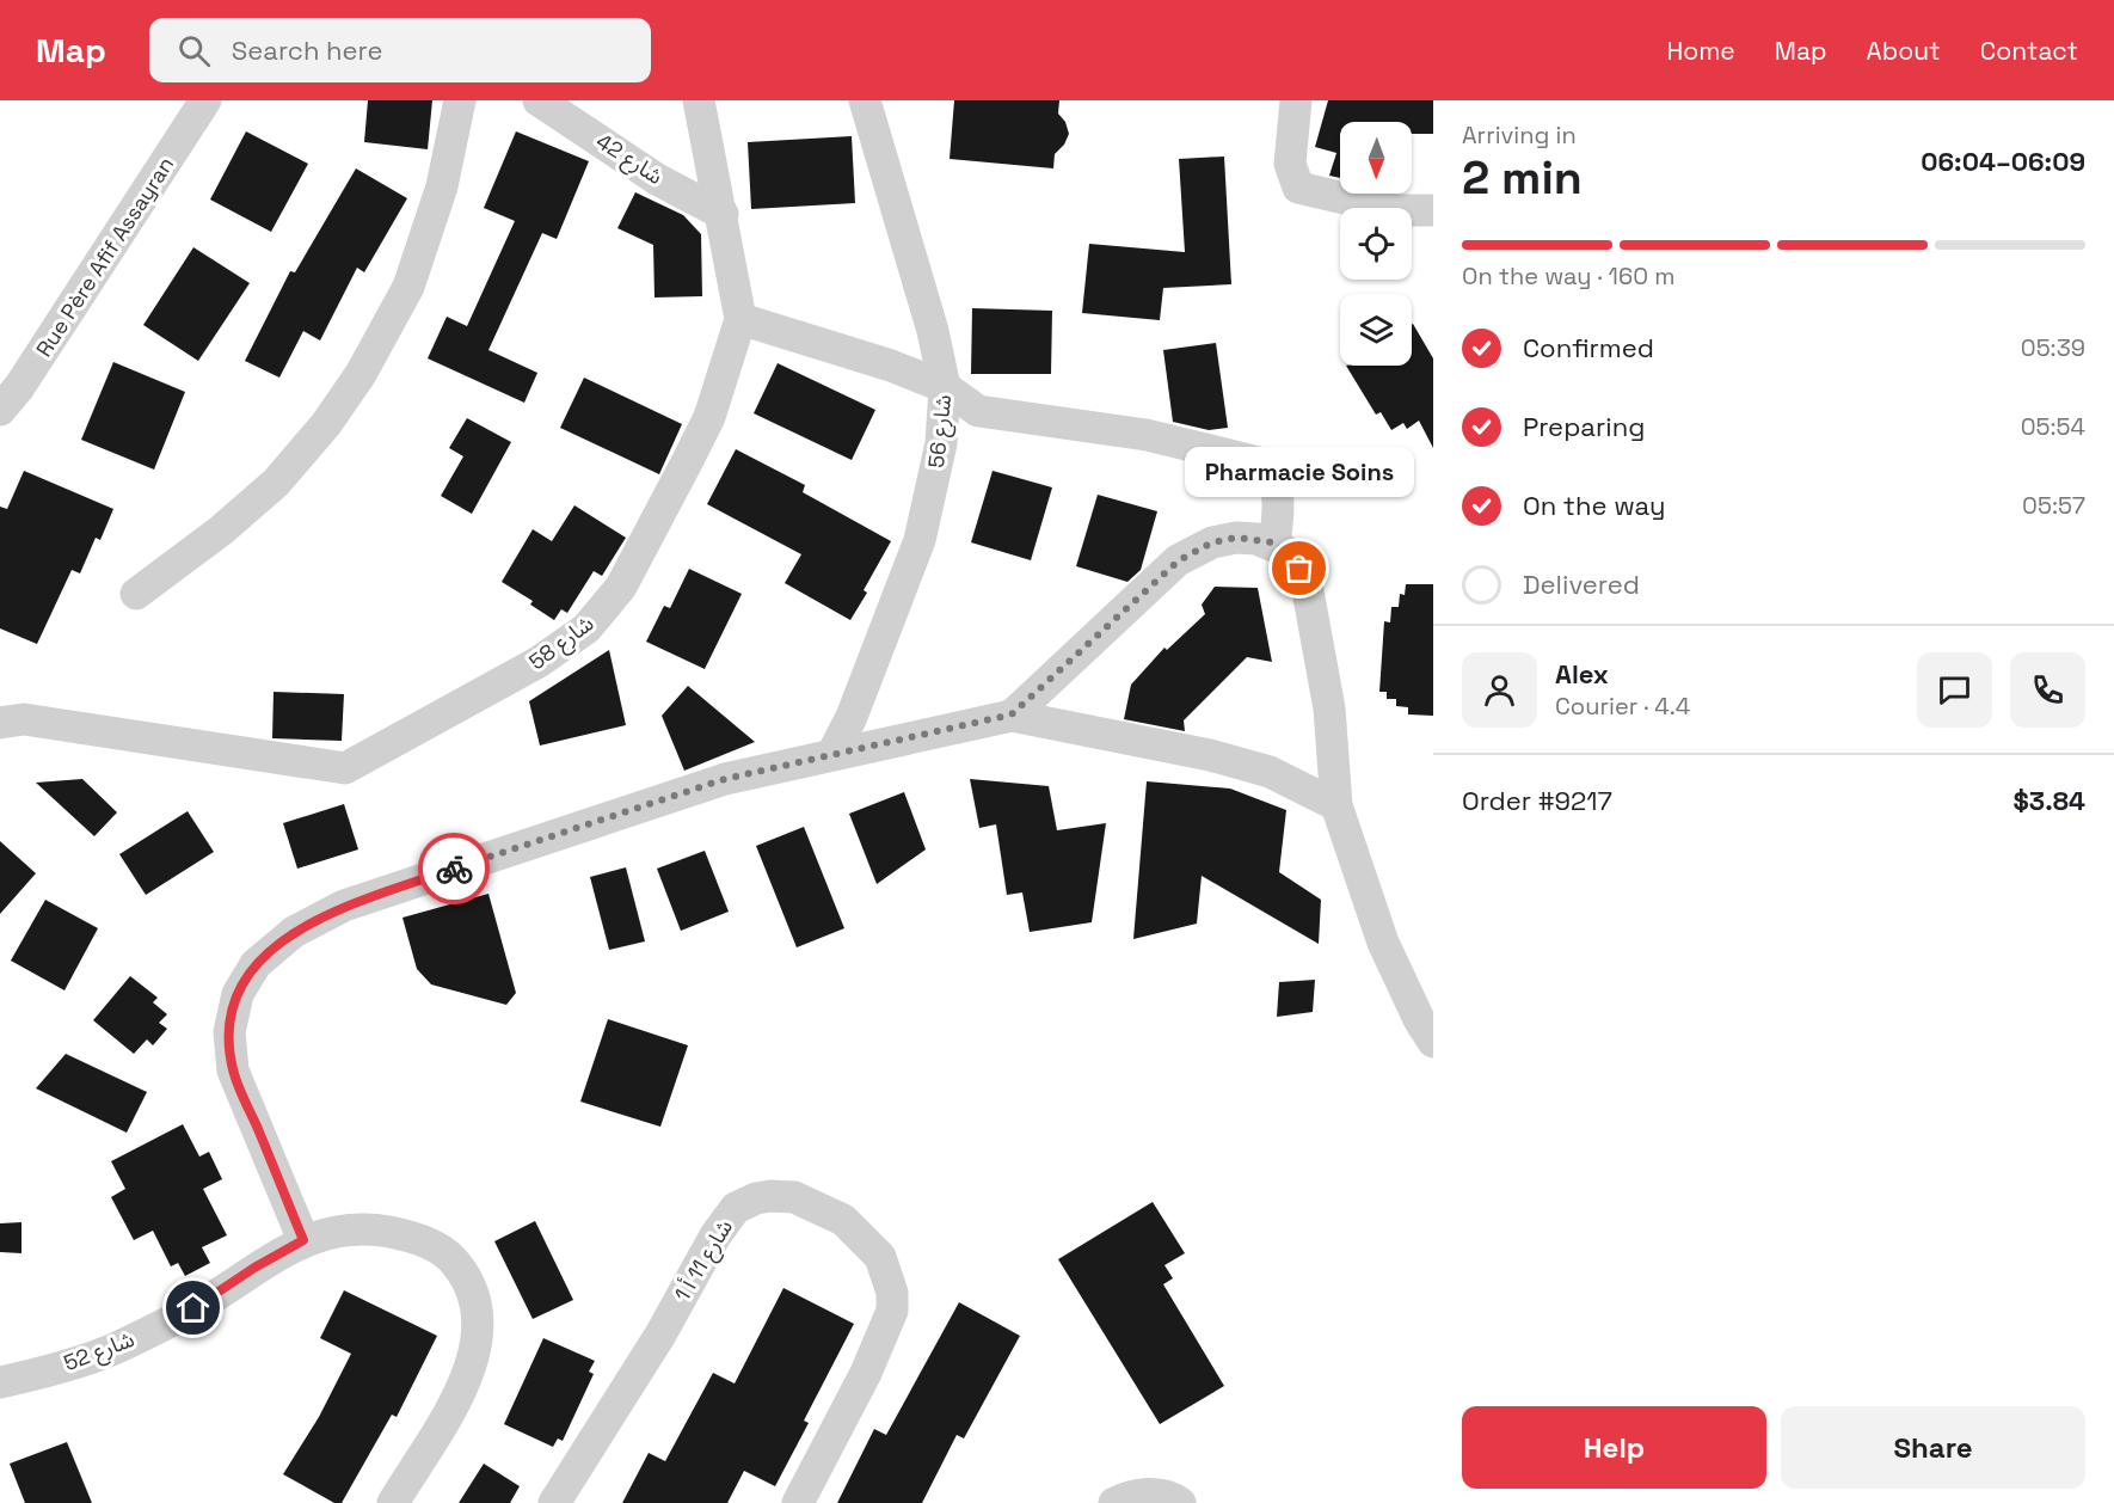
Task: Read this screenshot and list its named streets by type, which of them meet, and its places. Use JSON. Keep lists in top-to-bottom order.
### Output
{
  "streets": {
    "street": [
      "شارع 42",
      "Rue Père Afif Assayran",
      "شارع 56",
      "شارع 58",
      "شارع 11 أ 1",
      "شارع 52"
    ]
  },
  "places": ["Pharmacie Soins"],
  "north": "bottom",
  "page": {
    "header": "Map",
    "search": "Search here",
    "nav": [
      "Home",
      "Map",
      "About",
      "Contact"
    ],
    "heading": ["2 min", "Arriving in", "06:04–06:09"],
    "panel": [
      "Alex",
      "Courier · 4.4",
      "Order #9217",
      "$3.84"
    ],
    "bar": "On the way · 160 m",
    "list": [
      ["Confirmed", "05:39"],
      ["Preparing", "05:54"],
      ["On the way", "05:57"],
      "Delivered"
    ],
    "bubble": "Pharmacie Soins",
    "buttons": ["Help", "Share"]
  }
}
